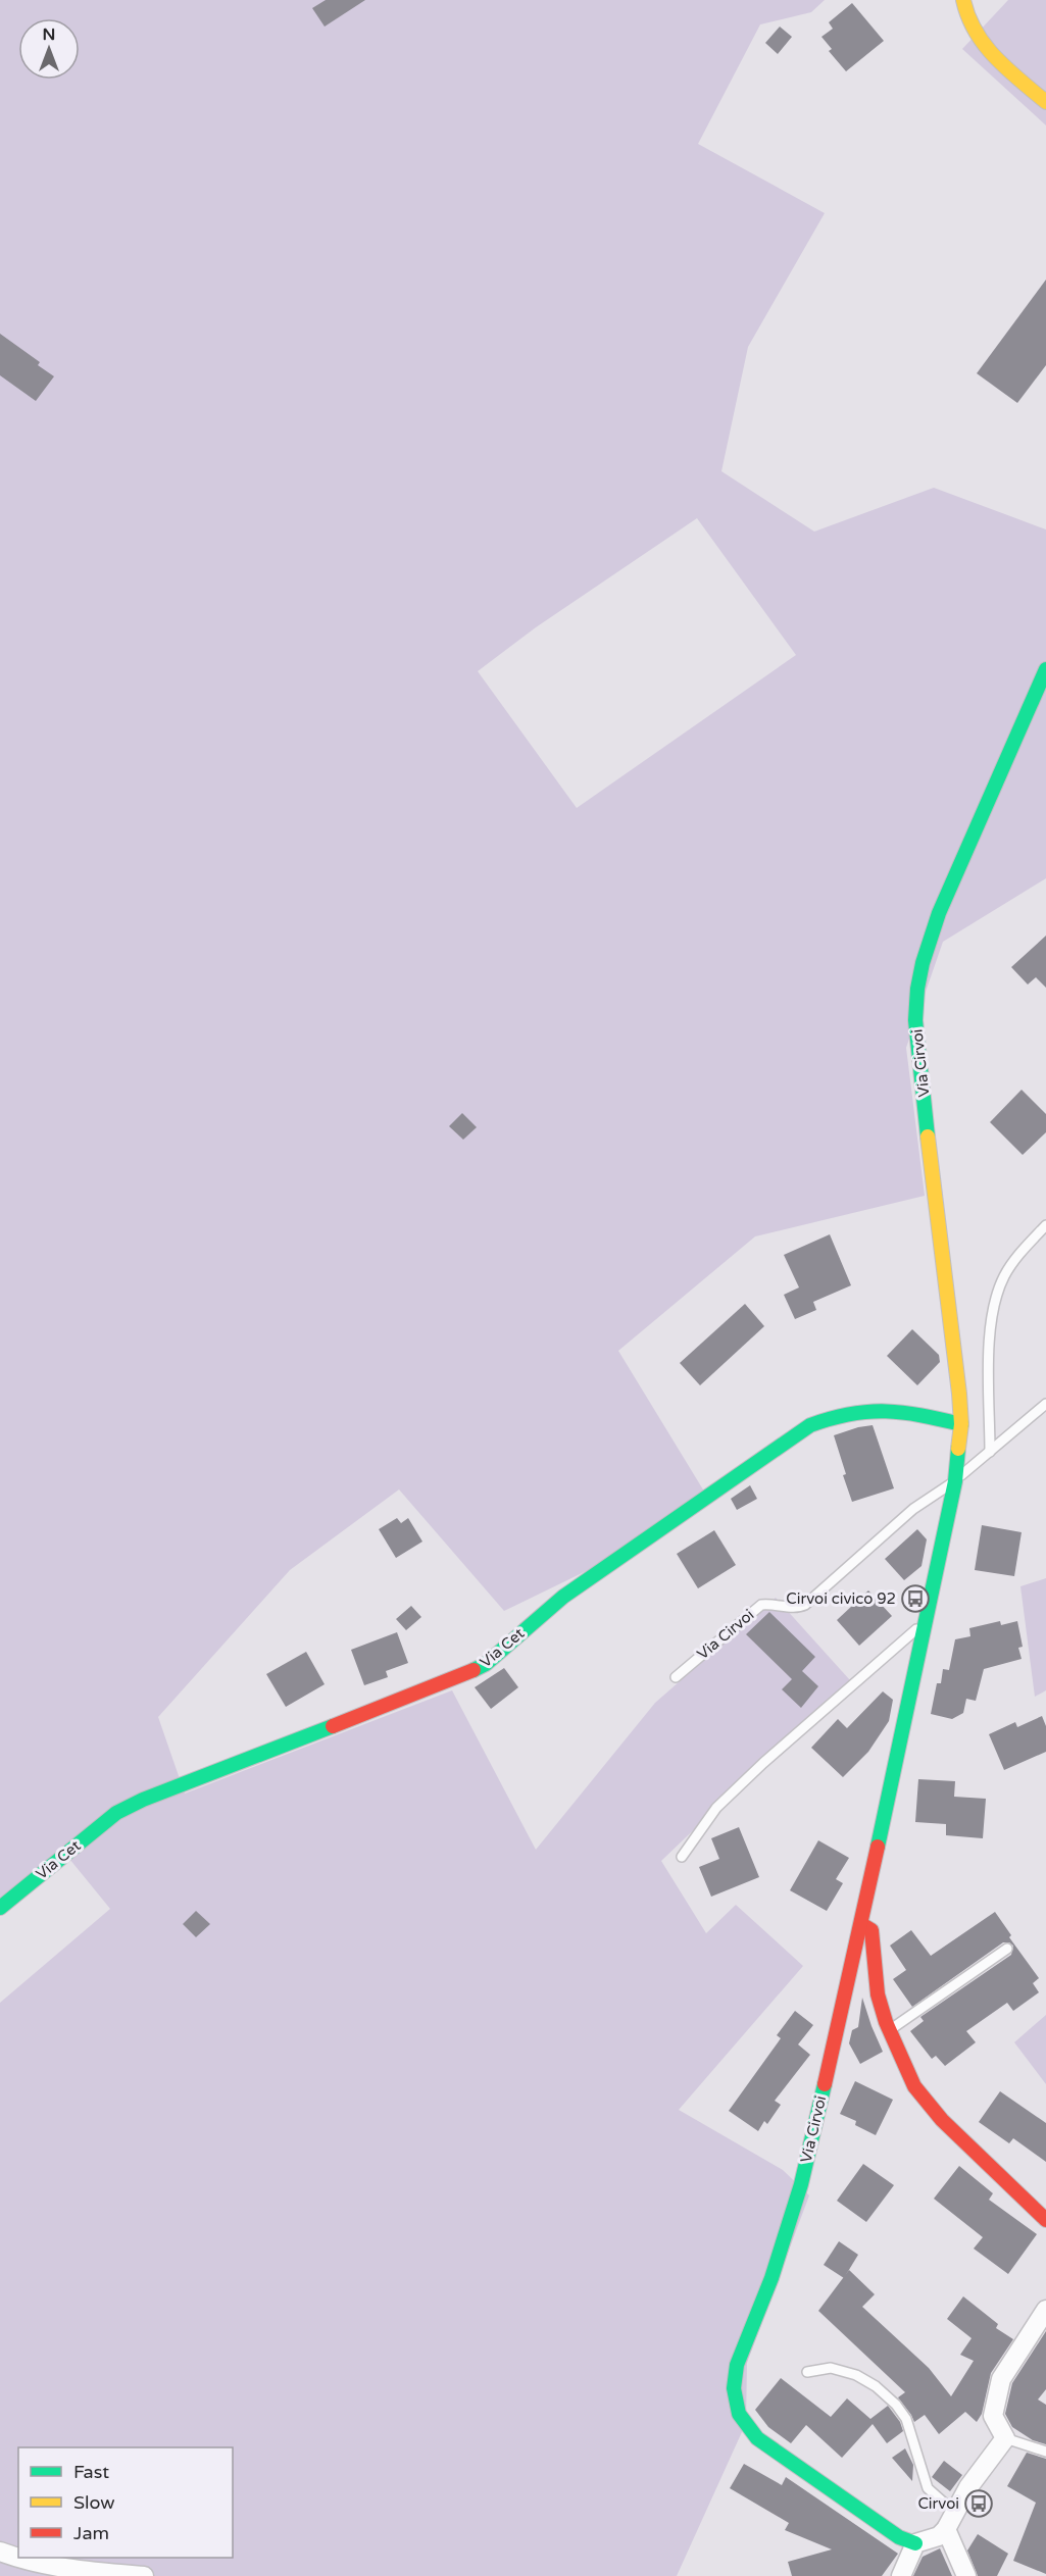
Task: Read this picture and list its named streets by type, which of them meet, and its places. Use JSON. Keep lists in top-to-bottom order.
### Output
{
  "streets": {
    "street": ["Via Cirvoi", "Via Cet"]
  },
  "crossings": [
    ["Via Cirvoi", "Via Cet"]
  ],
  "places": {
    "bus stop": ["Cirvoi civico 92", "Cirvoi"]
  },
  "legend": ["Fast", "Slow", "Jam"],
  "north": "top"
}
